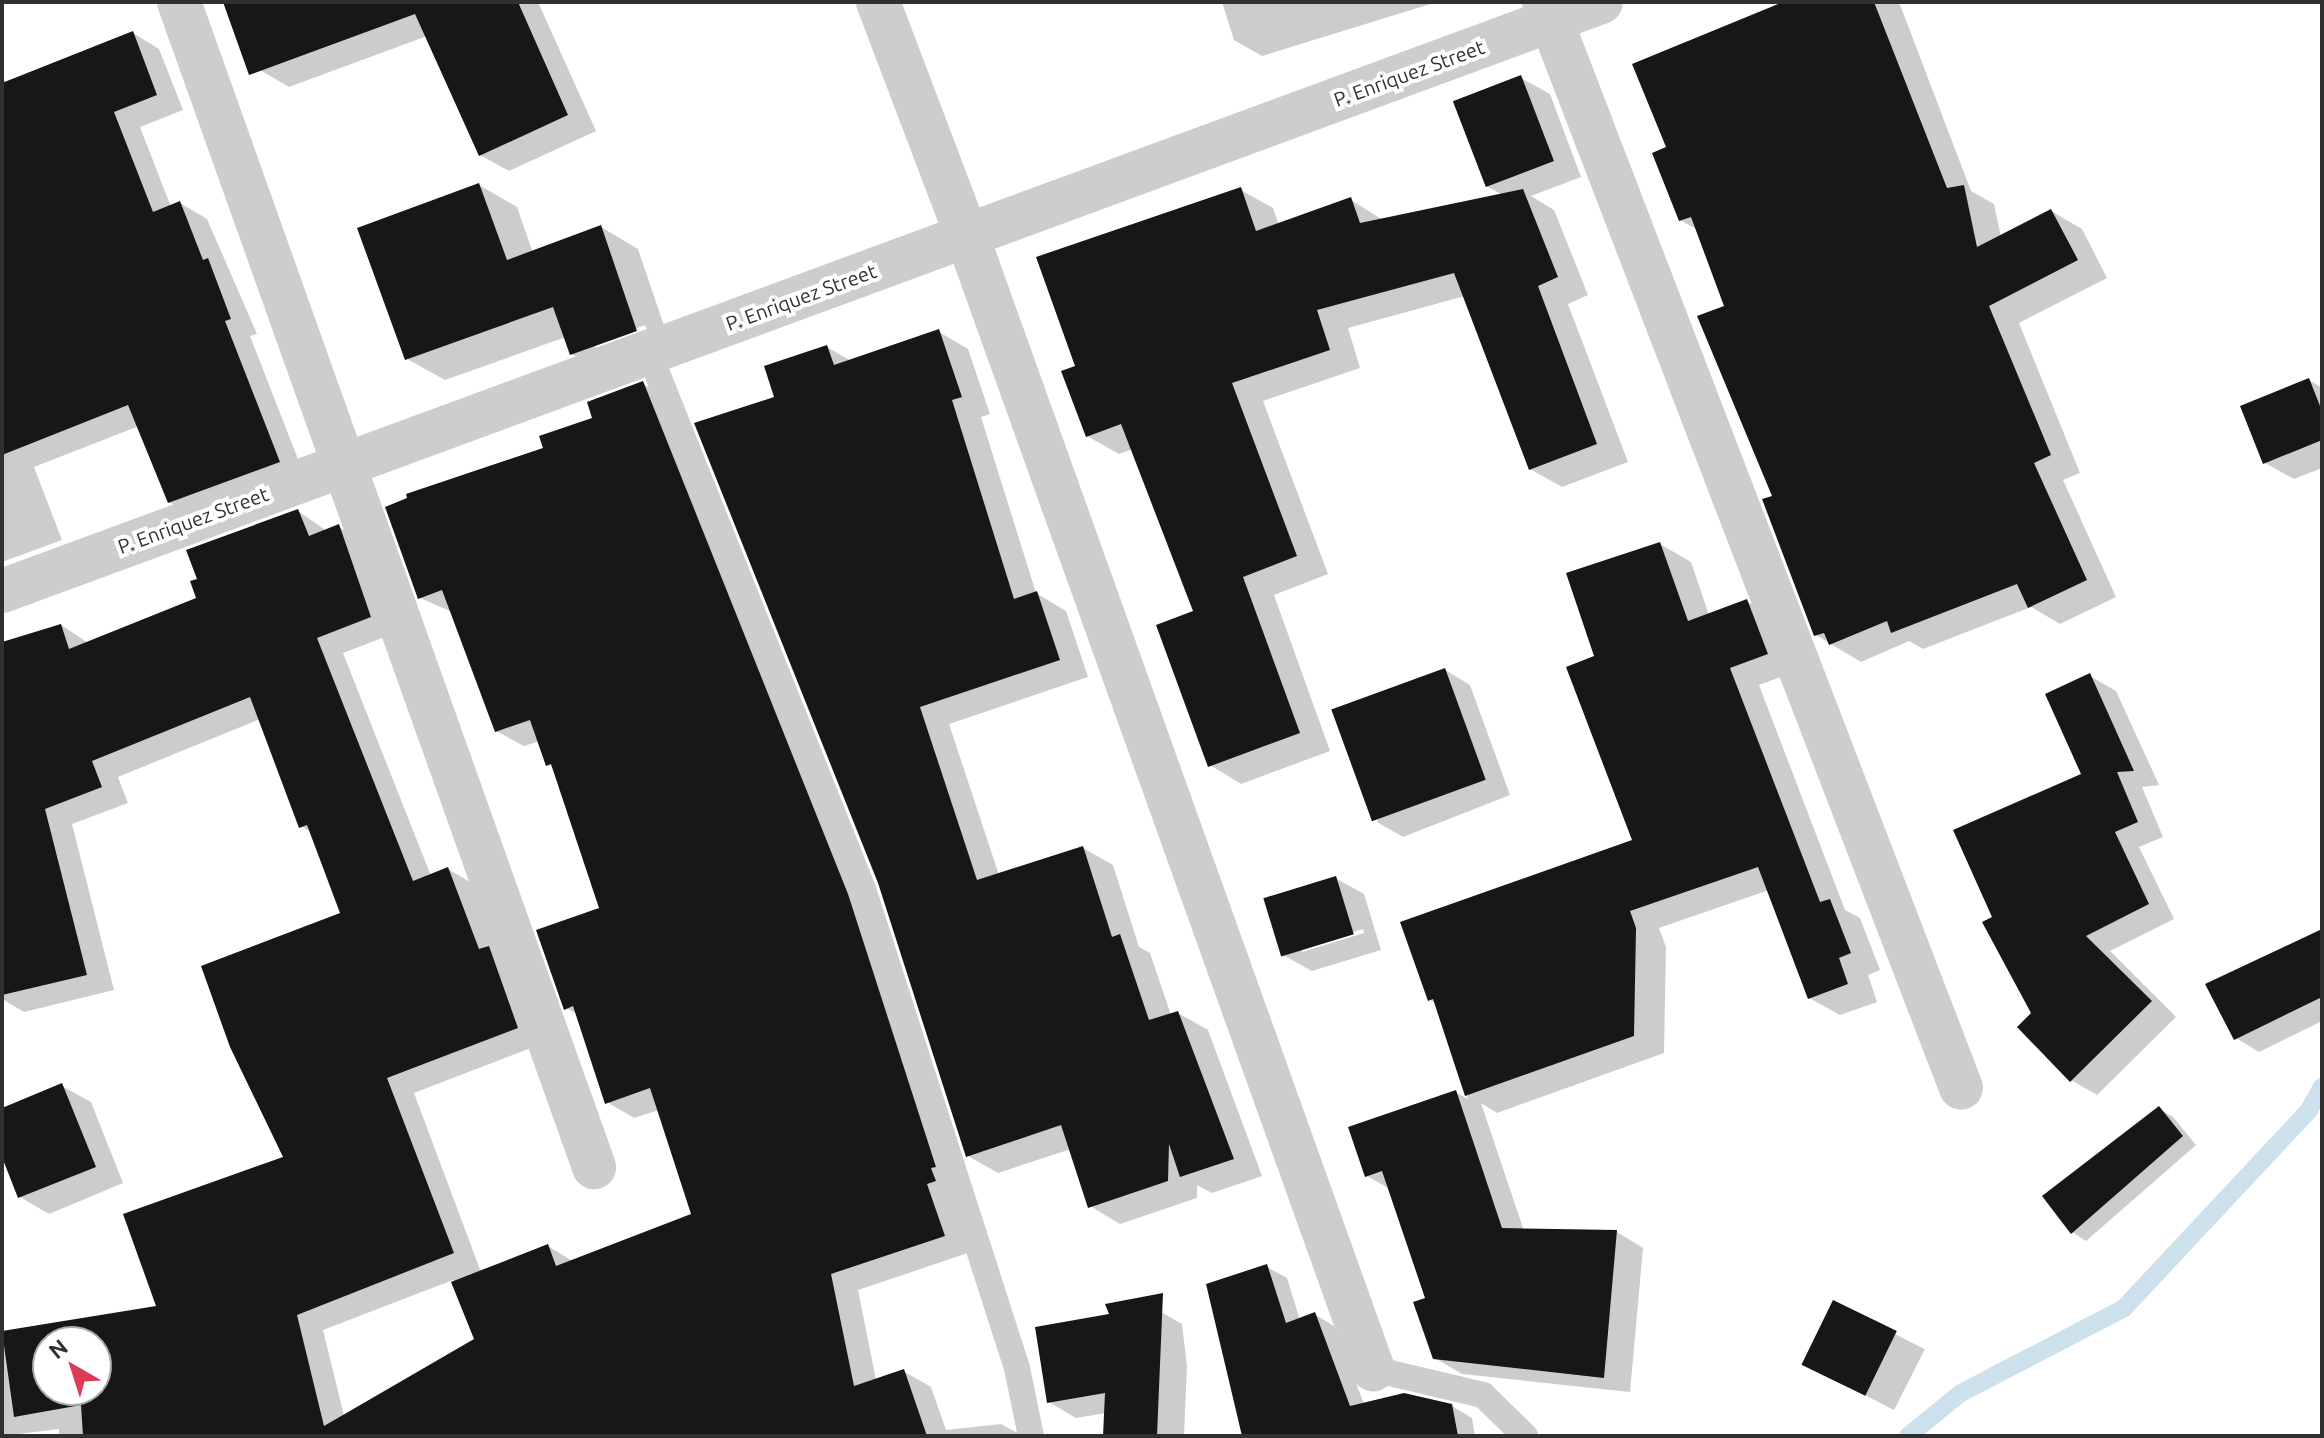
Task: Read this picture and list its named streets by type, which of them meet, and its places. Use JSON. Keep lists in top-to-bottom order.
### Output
{
  "streets": {
    "street": ["P. Enriquez Street"]
  },
  "north": "top left"
}
